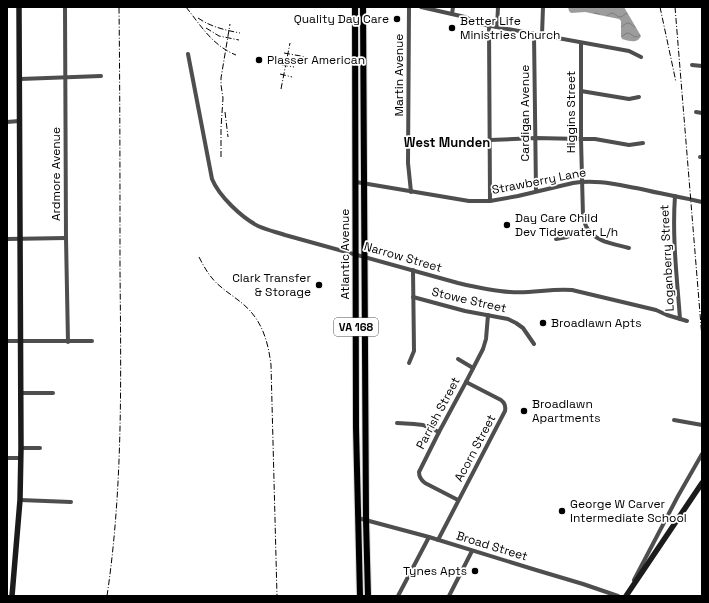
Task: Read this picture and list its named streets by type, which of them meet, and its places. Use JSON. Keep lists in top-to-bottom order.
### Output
{
  "streets": {
    "main road": ["Atlantic Avenue", "VA 168"],
    "street": [
      "Martin Avenue",
      "Higgins Street",
      "Cardigan Avenue",
      "Ardmore Avenue",
      "Strawberry Lane",
      "Narrow Street",
      "Loganberry Street",
      "Stowe Street",
      "Parrish Street",
      "Acorn Street",
      "Broad Street"
    ]
  },
  "crossings": [
    ["Martin Avenue", "Strawberry Lane"],
    ["Higgins Street", "Strawberry Lane"],
    ["Cardigan Avenue", "Strawberry Lane"],
    ["Strawberry Lane", "Atlantic Avenue"],
    ["Strawberry Lane", "Loganberry Street"],
    ["Atlantic Avenue", "Narrow Street"],
    ["Atlantic Avenue", "Broad Street"],
    ["Narrow Street", "Loganberry Street"],
    ["Stowe Street", "Parrish Street"],
    ["Parrish Street", "Acorn Street"],
    ["Acorn Street", "Broad Street"]
  ],
  "districts": ["West Munden"],
  "places": [
    "Quality Day Care",
    "Better Life Ministries Church",
    "Plasser American",
    "Day Care Child Dev Tidewater L/h",
    "Clark Transfer & Storage",
    "Broadlawn Apts",
    "Broadlawn Apartments",
    "George W Carver Intermediate School",
    "Tynes Apts"
  ]
}
